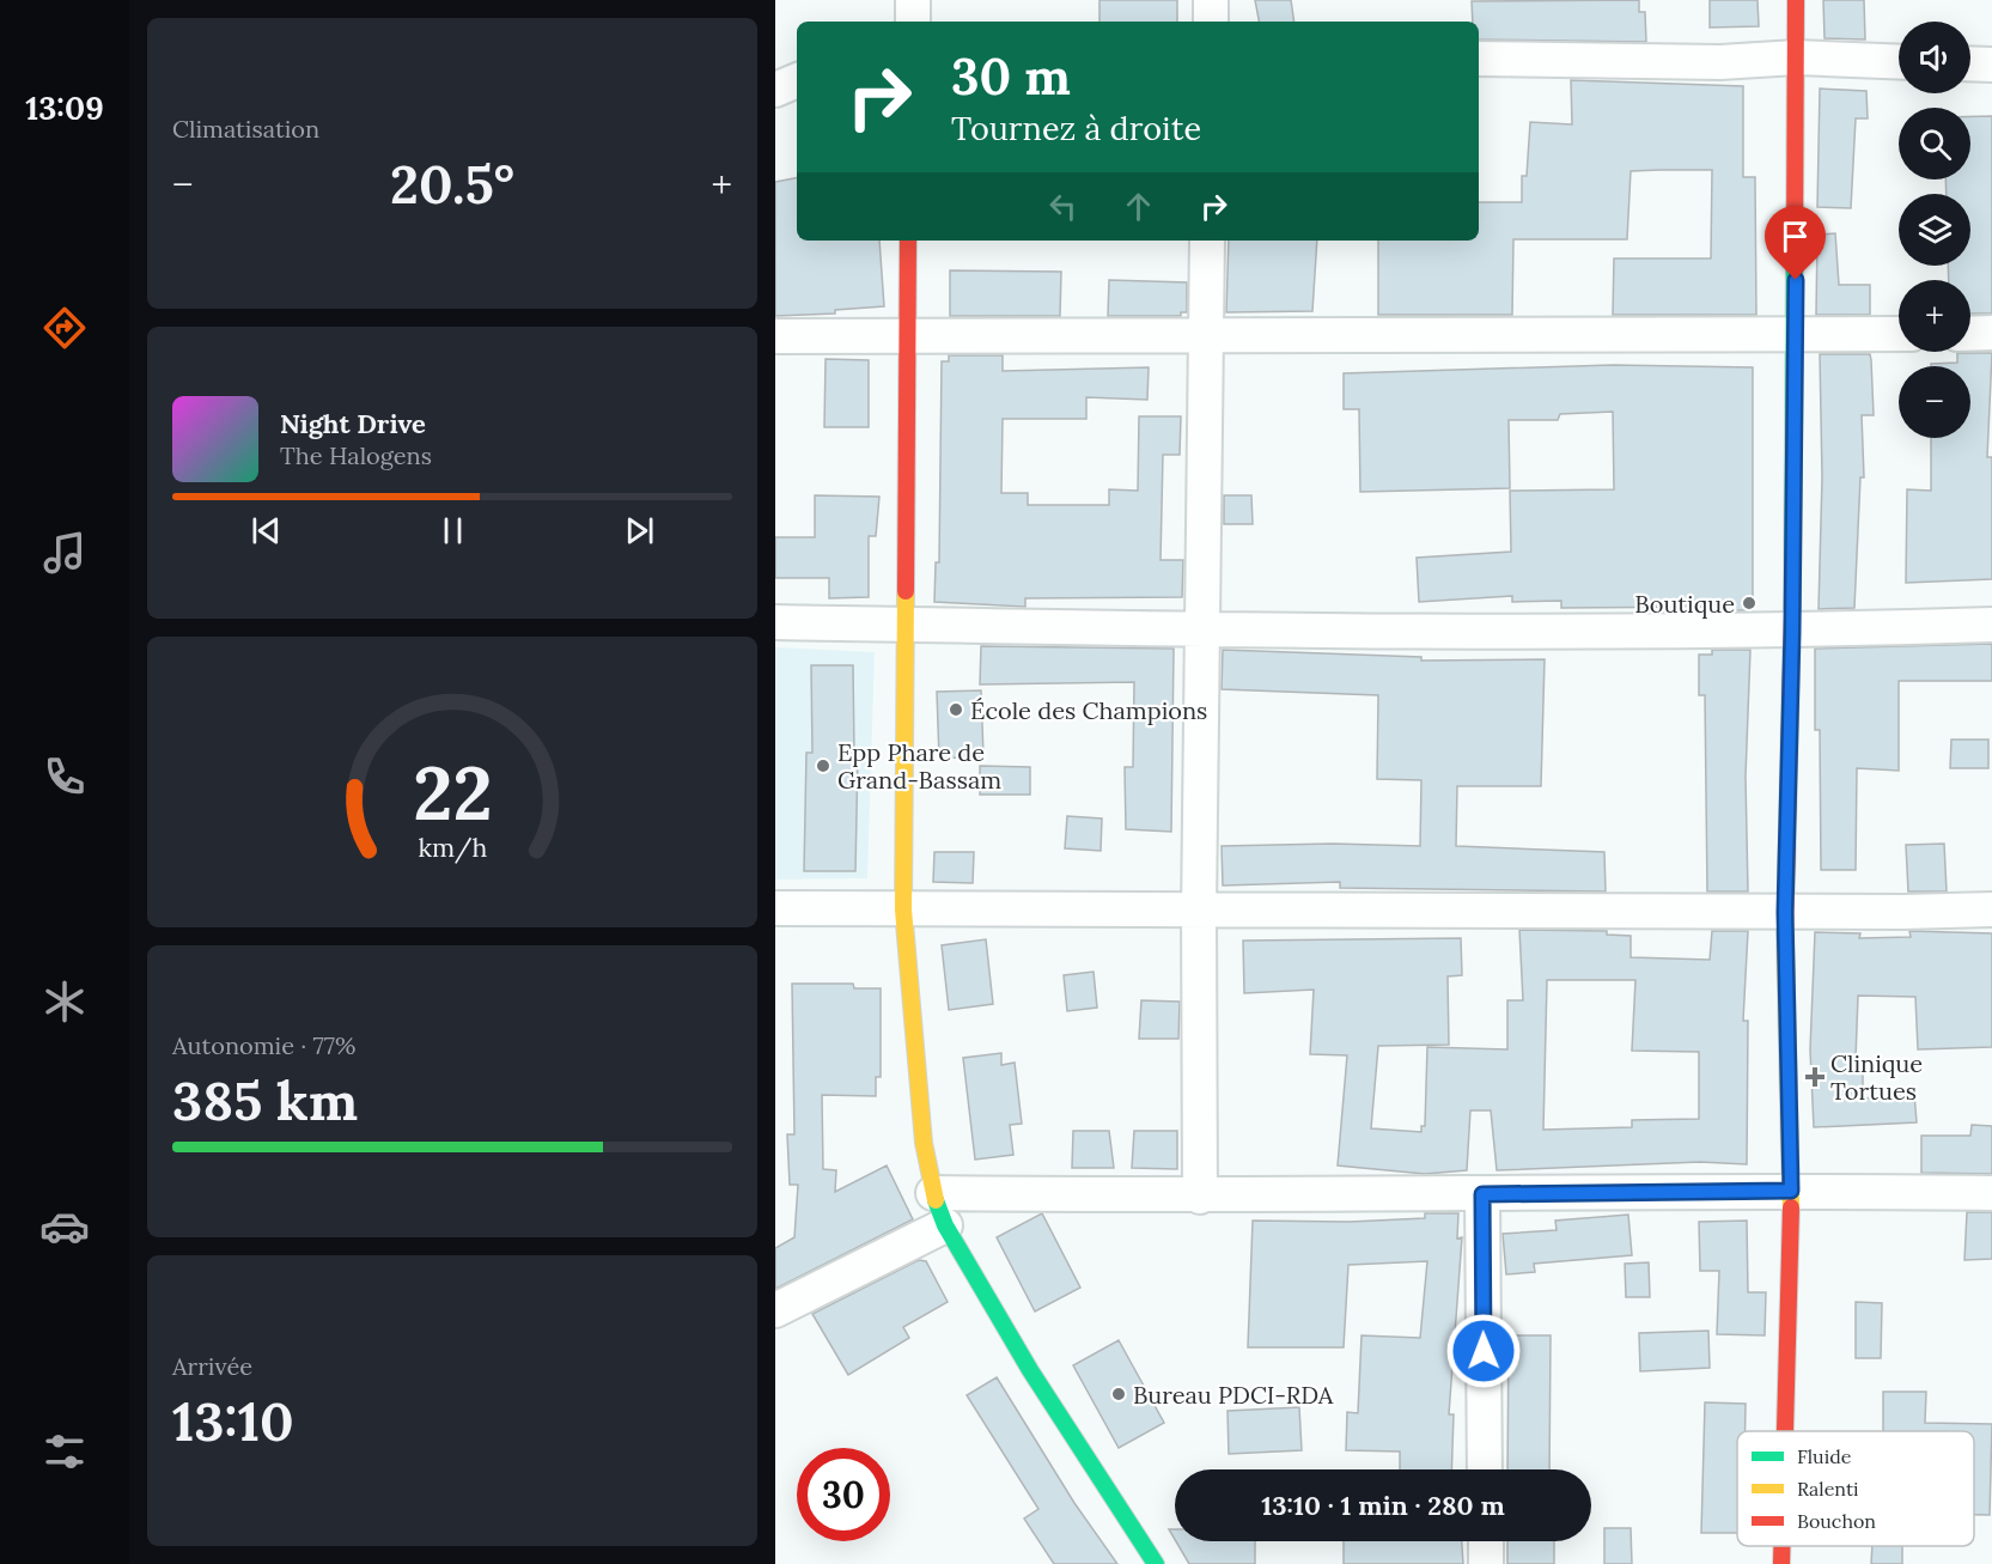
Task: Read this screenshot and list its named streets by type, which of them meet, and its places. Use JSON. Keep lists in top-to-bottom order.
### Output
{
  "places": {
    "other": [
      "Boutique",
      "École des Champions",
      "Epp Phare de Grand-Bassam",
      "Bureau PDCI-RDA"
    ],
    "health": ["Clinique Tortues"]
  },
  "legend": ["Fluide", "Ralenti", "Bouchon"],
  "page": {
    "tabs": "13:09",
    "tile": [
      "Climatisation",
      ["Autonomie · 77%", "385 km"],
      ["Arrivée", "13:10"]
    ],
    "map_buttons": ["+", "−"],
    "turn": ["30 m", "Tournez à droite"],
    "heat": ["−", "20.5°", "+"],
    "song": ["Night Drive", "The Halogens"],
    "limit": "30",
    "trip": "13:10 · 1 min · 280 m",
    "gauge": ["22", "km/h"]
  }
}
